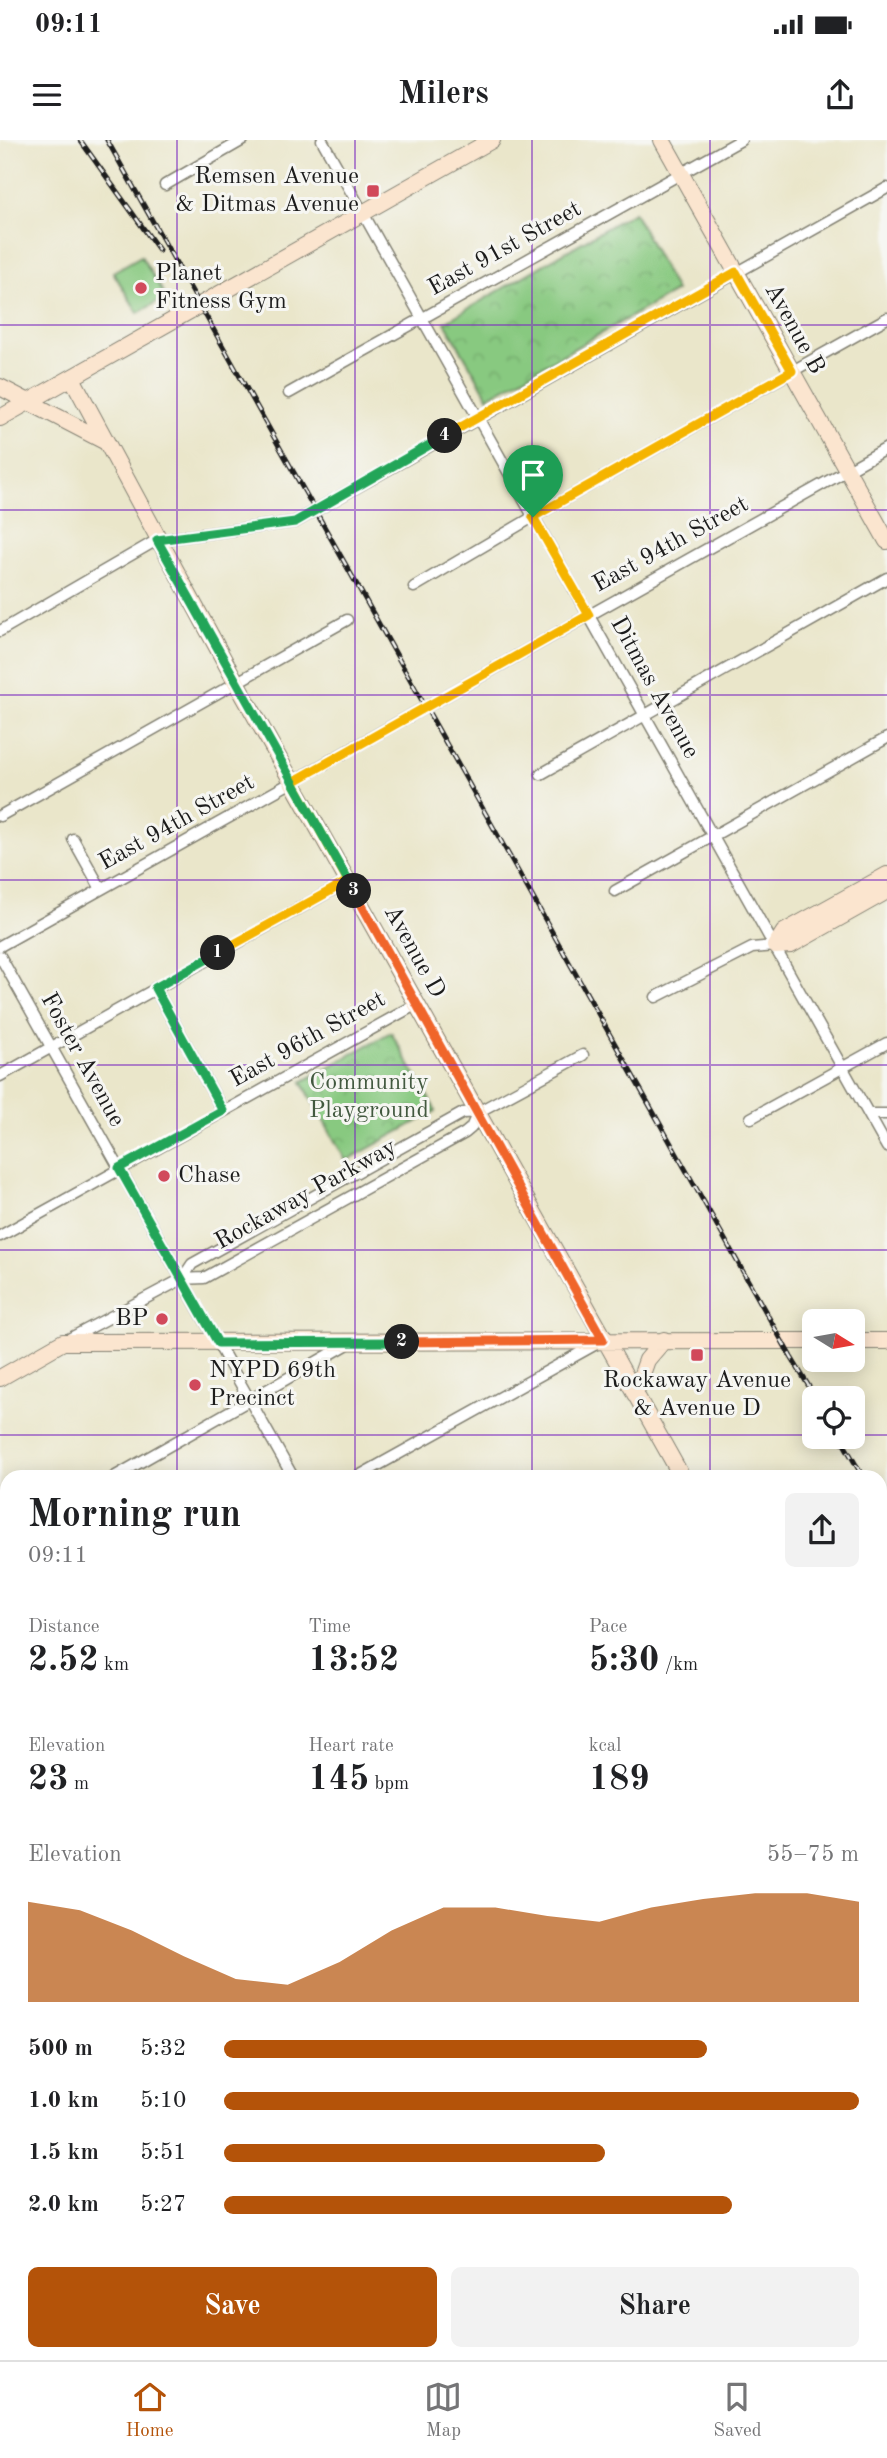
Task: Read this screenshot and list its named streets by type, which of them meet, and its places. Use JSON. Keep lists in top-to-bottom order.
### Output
{
  "streets": {
    "main road": ["Avenue B", "Avenue D", "Rockaway Parkway"],
    "street": [
      "East 91st Street",
      "East 94th Street",
      "Ditmas Avenue",
      "East 96th Street",
      "Foster Avenue"
    ]
  },
  "crossings": [
    ["East 91st Street", "Avenue B"],
    ["East 91st Street", "Ditmas Avenue"],
    ["Avenue B", "East 94th Street"],
    ["East 94th Street", "Ditmas Avenue"],
    ["East 94th Street", "Avenue D"],
    ["Avenue D", "East 96th Street"],
    ["Avenue D", "Rockaway Parkway"],
    ["East 96th Street", "Foster Avenue"],
    ["Foster Avenue", "Rockaway Parkway"]
  ],
  "parks": ["Community Playground"],
  "places": {
    "transit": ["Remsen Avenue & Ditmas Avenue", "Rockaway Avenue & Avenue D"],
    "other": [
      "Planet Fitness Gym",
      "Chase",
      "BP",
      "NYPD 69th Precinct"
    ]
  },
  "north": "right",
  "page": {
    "status": "09:11",
    "header": "Milers",
    "pins": [
      "4",
      "3",
      "1",
      "2"
    ],
    "heading": ["Morning run", "09:11"],
    "stats": [
      ["Distance", "2.52 km"],
      ["Time", "13:52"],
      ["Pace", "5:30 /km"],
      ["Elevation", "23 m"],
      ["Heart rate", "145 bpm"],
      ["kcal", "189"]
    ],
    "chart": ["Elevation", "55–75 m"],
    "list": [
      {
        "name": "500 m",
        "note": "5:32"
      },
      {
        "name": "1.0 km",
        "note": "5:10"
      },
      {
        "name": "1.5 km",
        "note": "5:51"
      },
      {
        "name": "2.0 km",
        "note": "5:27"
      }
    ],
    "buttons": ["Save", "Share"],
    "tabs": ["Home", "Map", "Saved"]
  }
}
